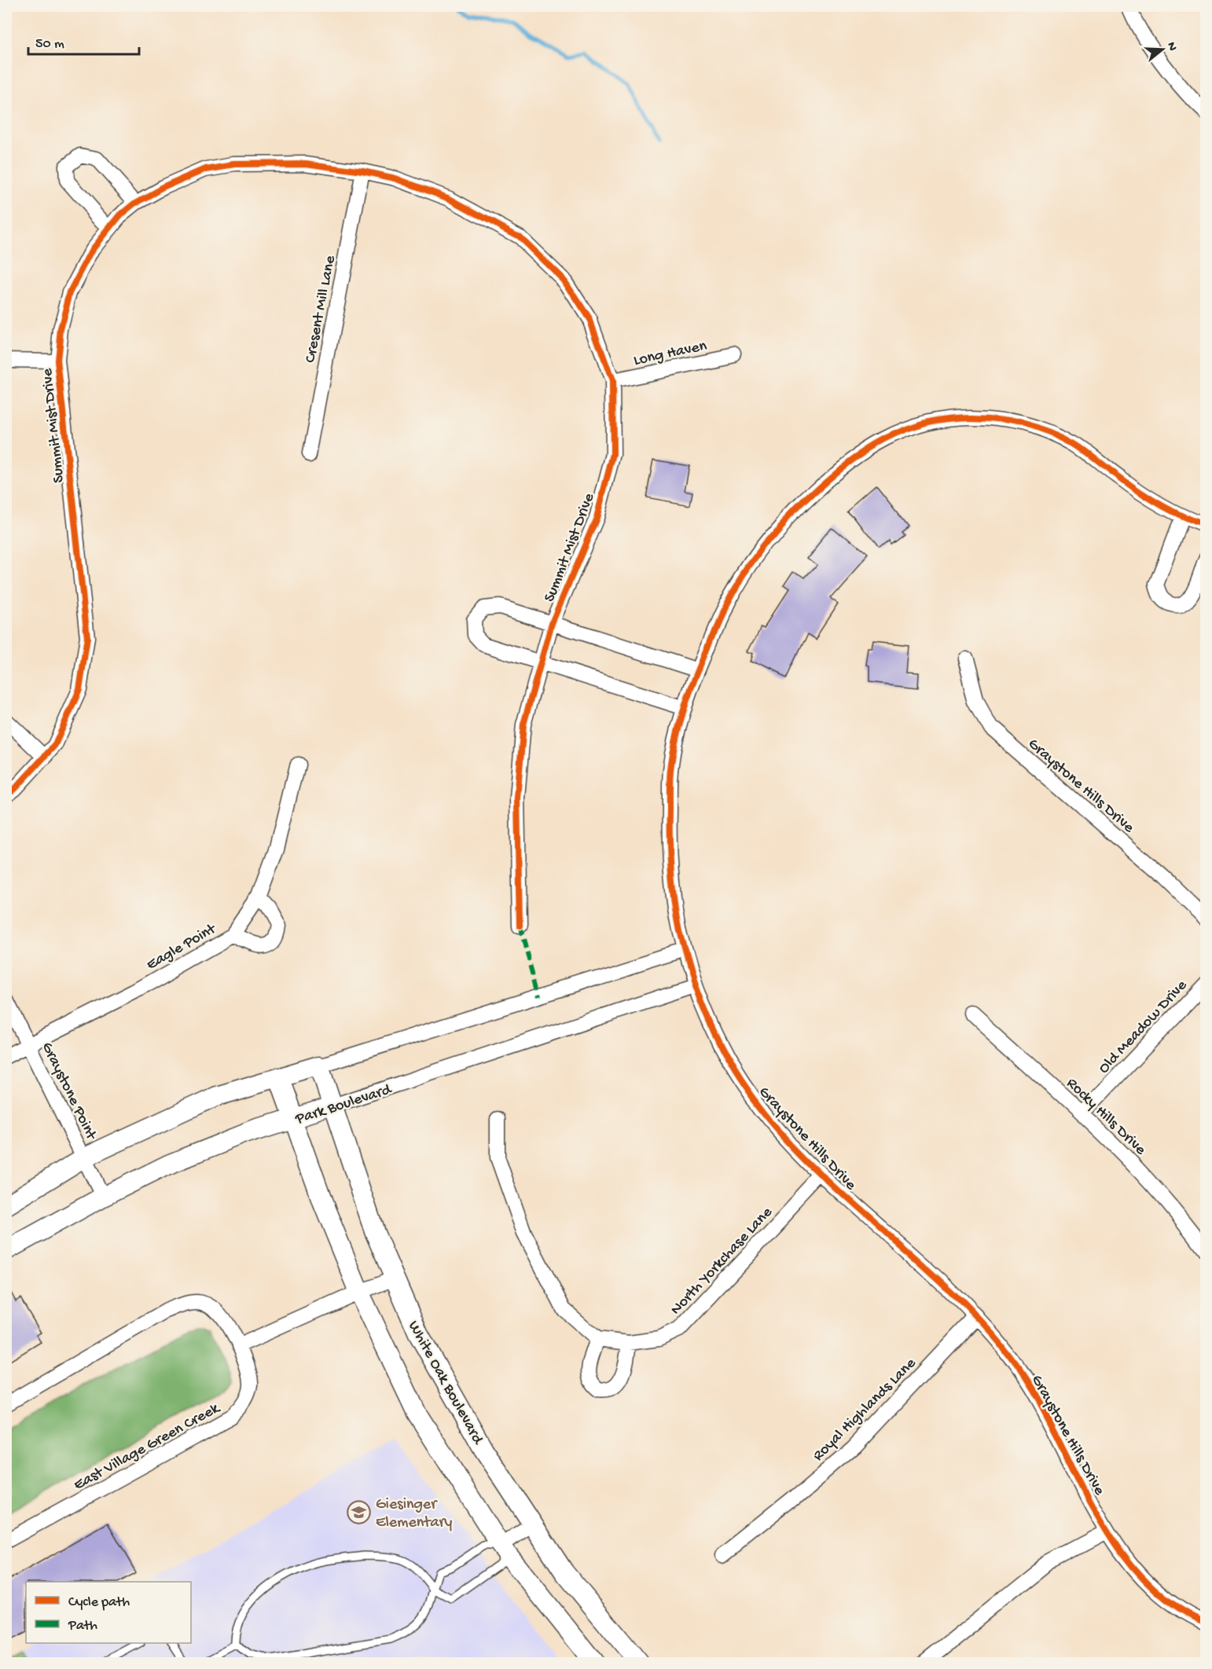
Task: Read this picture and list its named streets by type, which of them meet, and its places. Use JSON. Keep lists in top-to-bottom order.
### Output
{
  "streets": {
    "street": [
      "Cresent Mill Lane",
      "Long Haven",
      "Summit Mist Drive",
      "Graystone Hills Drive",
      "Eagle Point",
      "Old Meadow Drive",
      "Graystone Point",
      "Park Boulevard",
      "Rocky Hills Drive",
      "North Yorkchase Lane",
      "White Oak Boulevard",
      "Royal Highlands Lane",
      "East Village Green Creek"
    ]
  },
  "crossings": [
    ["Cresent Mill Lane", "Summit Mist Drive"],
    ["Long Haven", "Summit Mist Drive"],
    ["Graystone Hills Drive", "Park Boulevard"],
    ["Graystone Hills Drive", "North Yorkchase Lane"],
    ["Graystone Hills Drive", "Royal Highlands Lane"],
    ["Eagle Point", "Graystone Point"],
    ["Old Meadow Drive", "Rocky Hills Drive"],
    ["Graystone Point", "Park Boulevard"],
    ["Park Boulevard", "White Oak Boulevard"]
  ],
  "places": {
    "school or university": ["Giesinger Elementary"]
  },
  "legend": ["Cycle path", "Path"],
  "scale_bar": "50 m",
  "north": "right"
}
